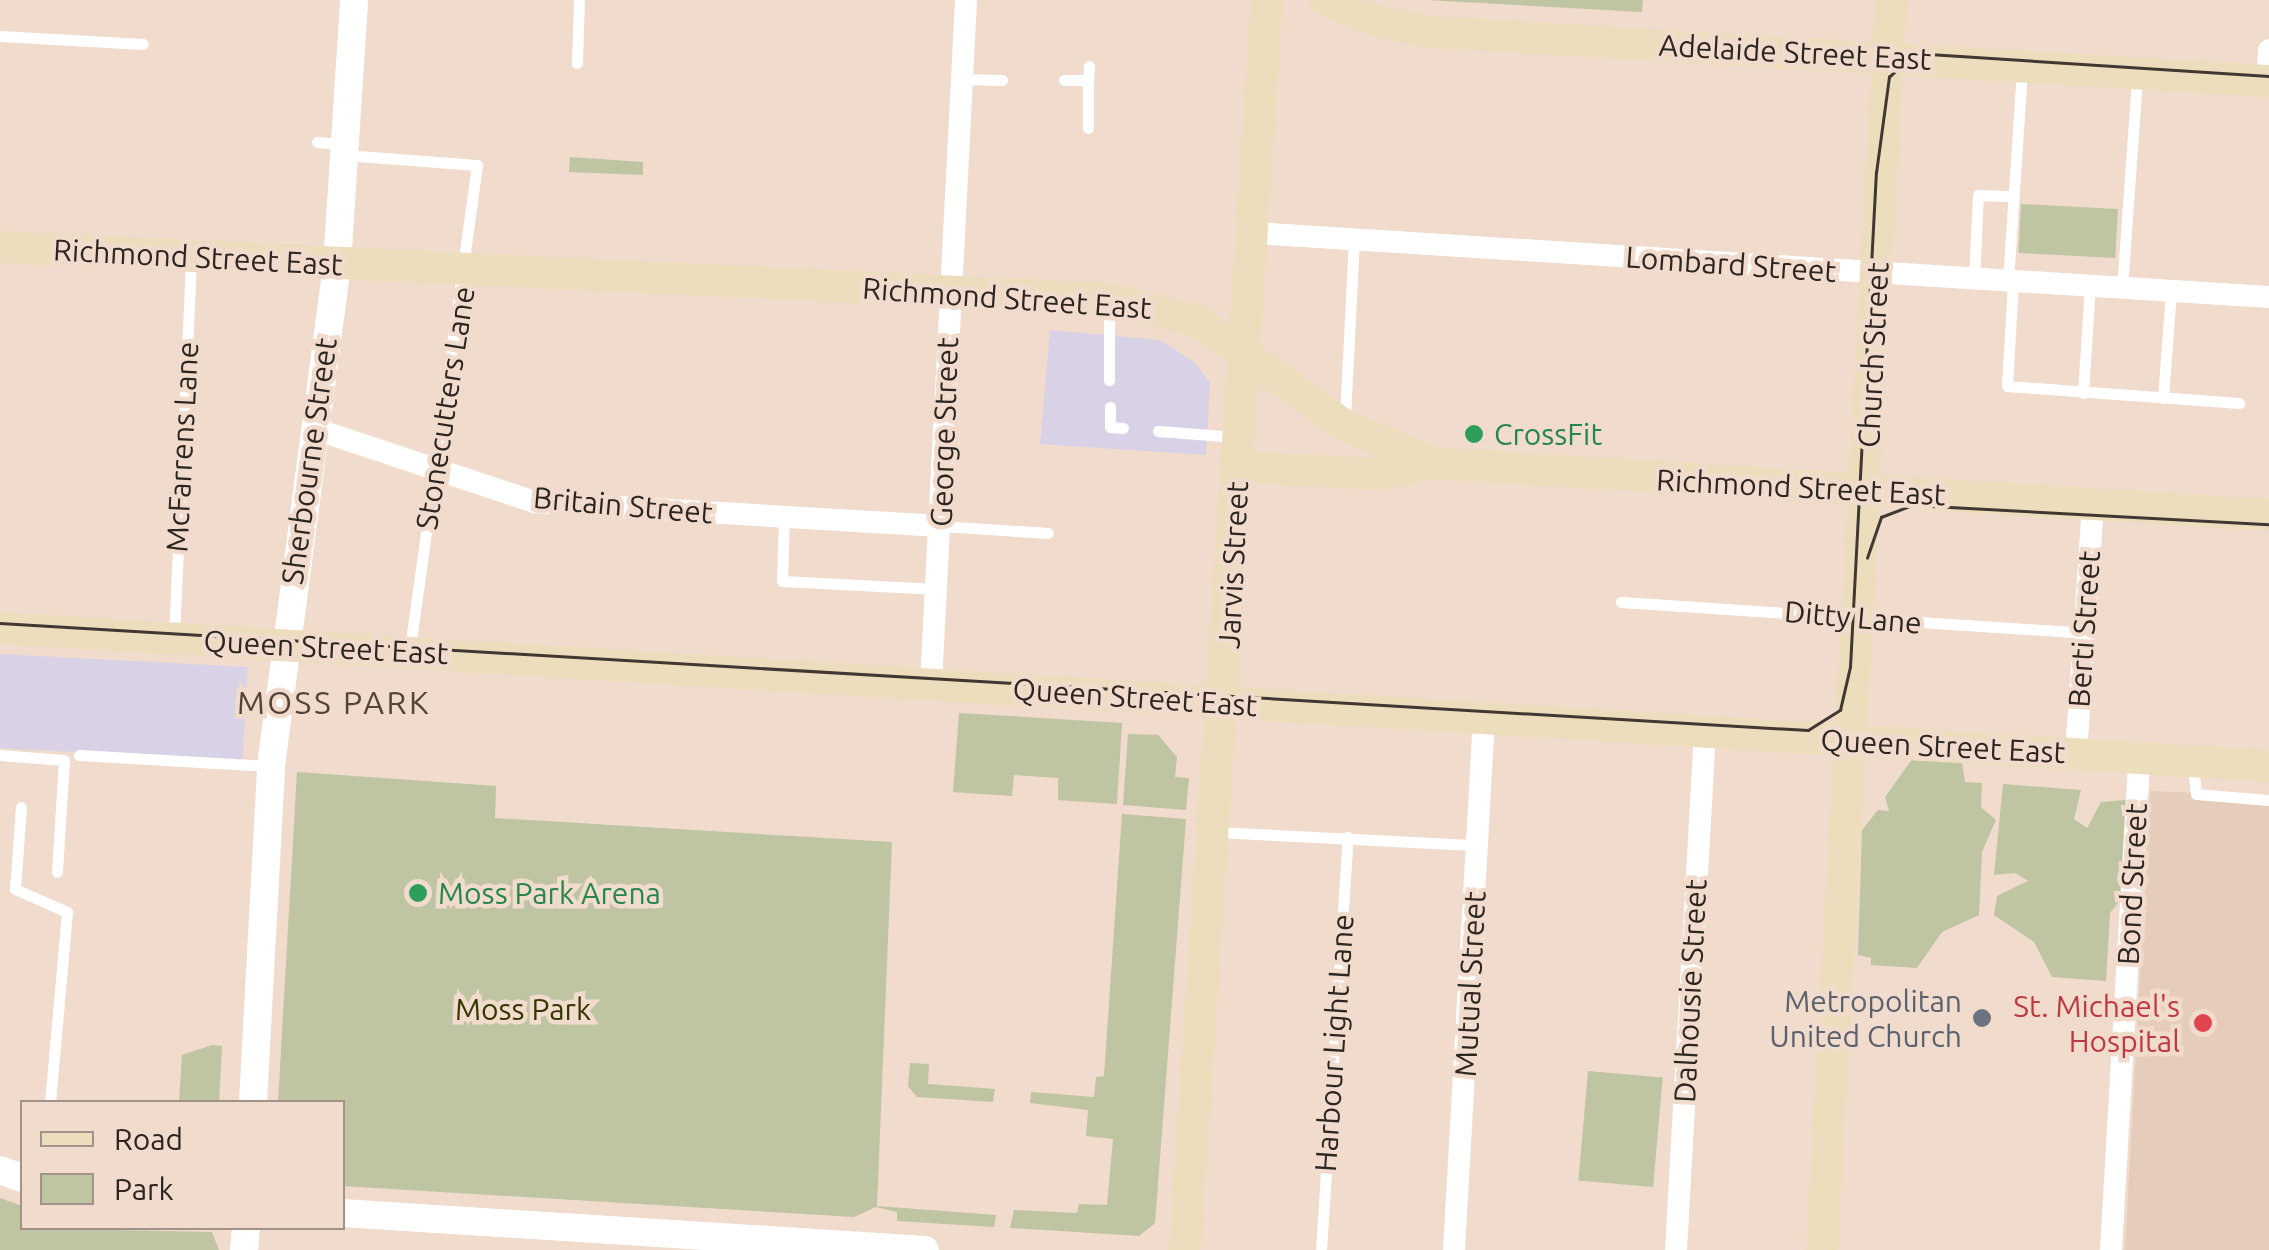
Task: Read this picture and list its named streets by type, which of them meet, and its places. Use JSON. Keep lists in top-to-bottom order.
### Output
{
  "streets": {
    "main road": [
      "Adelaide Street East",
      "Richmond Street East",
      "Church Street",
      "Jarvis Street",
      "Queen Street East"
    ],
    "street": [
      "Lombard Street",
      "George Street",
      "Sherbourne Street",
      "Britain Street",
      "Berti Street",
      "Bond Street",
      "Mutual Street",
      "Dalhousie Street"
    ],
    "lane": [
      "Stonecutters Lane",
      "McFarrens Lane",
      "Ditty Lane",
      "Harbour Light Lane"
    ]
  },
  "crossings": [
    ["Adelaide Street East", "Church Street"],
    ["Richmond Street East", "Church Street"],
    ["Richmond Street East", "Stonecutters Lane"],
    ["Richmond Street East", "George Street"],
    ["Richmond Street East", "McFarrens Lane"],
    ["Richmond Street East", "Sherbourne Street"],
    ["Richmond Street East", "Jarvis Street"],
    ["Richmond Street East", "Berti Street"],
    ["Lombard Street", "Church Street"],
    ["Lombard Street", "Jarvis Street"],
    ["Church Street", "Ditty Lane"],
    ["Church Street", "Queen Street East"],
    ["Stonecutters Lane", "Sherbourne Street"],
    ["Stonecutters Lane", "Britain Street"],
    ["Stonecutters Lane", "Queen Street East"],
    ["George Street", "Britain Street"],
    ["George Street", "Queen Street East"],
    ["McFarrens Lane", "Queen Street East"],
    ["Sherbourne Street", "Britain Street"],
    ["Sherbourne Street", "Queen Street East"],
    ["Jarvis Street", "Queen Street East"],
    ["Ditty Lane", "Berti Street"],
    ["Berti Street", "Queen Street East"],
    ["Queen Street East", "Bond Street"],
    ["Queen Street East", "Mutual Street"],
    ["Queen Street East", "Dalhousie Street"]
  ],
  "districts": ["MOSS PARK"],
  "parks": ["Moss Park"],
  "places": [
    "CrossFit",
    "Moss Park Arena",
    "Metropolitan United Church",
    "St. Michael's Hospital"
  ],
  "legend": ["Road", "Park"]
}
